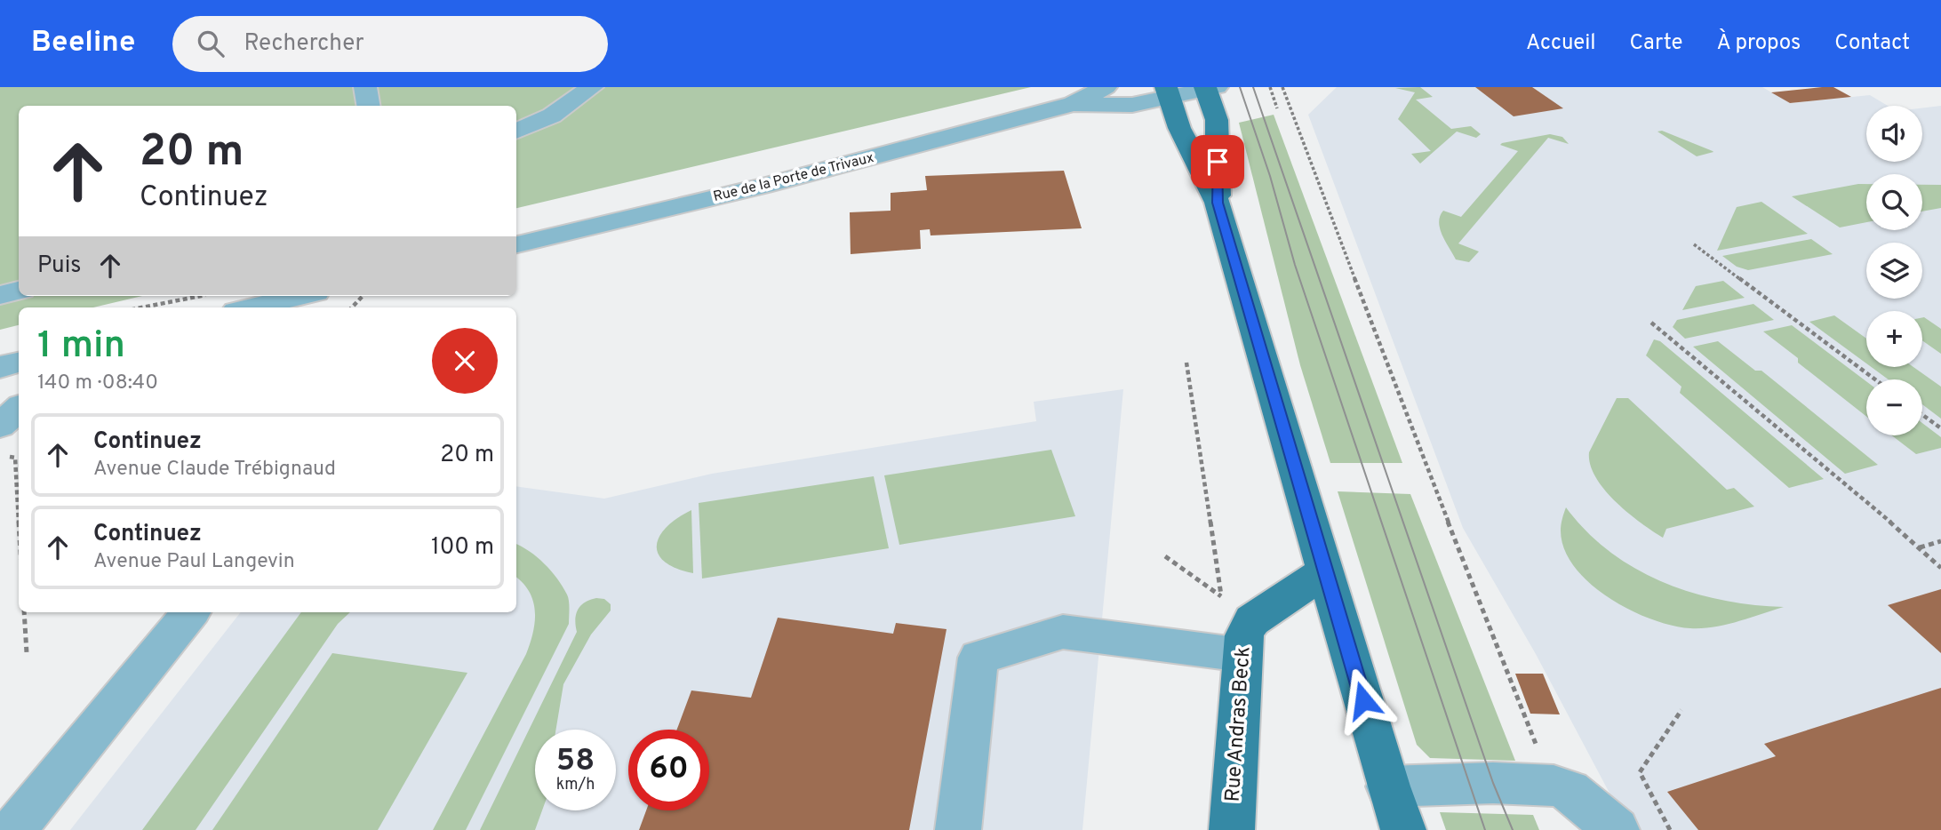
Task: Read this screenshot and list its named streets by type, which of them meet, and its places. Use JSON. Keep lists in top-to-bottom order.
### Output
{
  "streets": {
    "main road": ["Rue Andras Beck"],
    "street": ["Rue de la Porte de Trivaux"]
  },
  "page": {
    "header": "Beeline",
    "search": "Rechercher",
    "nav": [
      "Accueil",
      "Carte",
      "À propos",
      "Contact"
    ],
    "map_buttons": ["+", "−"],
    "turn": ["20 m", "Continuez"],
    "then": "Puis",
    "heading": ["1 min", "140 m · 08:40"],
    "list": [
      {
        "name": "Continuez",
        "note": "Avenue Claude Trébignaud",
        "value": "20 m"
      },
      {
        "name": "Continuez",
        "note": "Avenue Paul Langevin",
        "value": "100 m"
      }
    ],
    "speed": "58 km/h",
    "limit": "60"
  }
}
